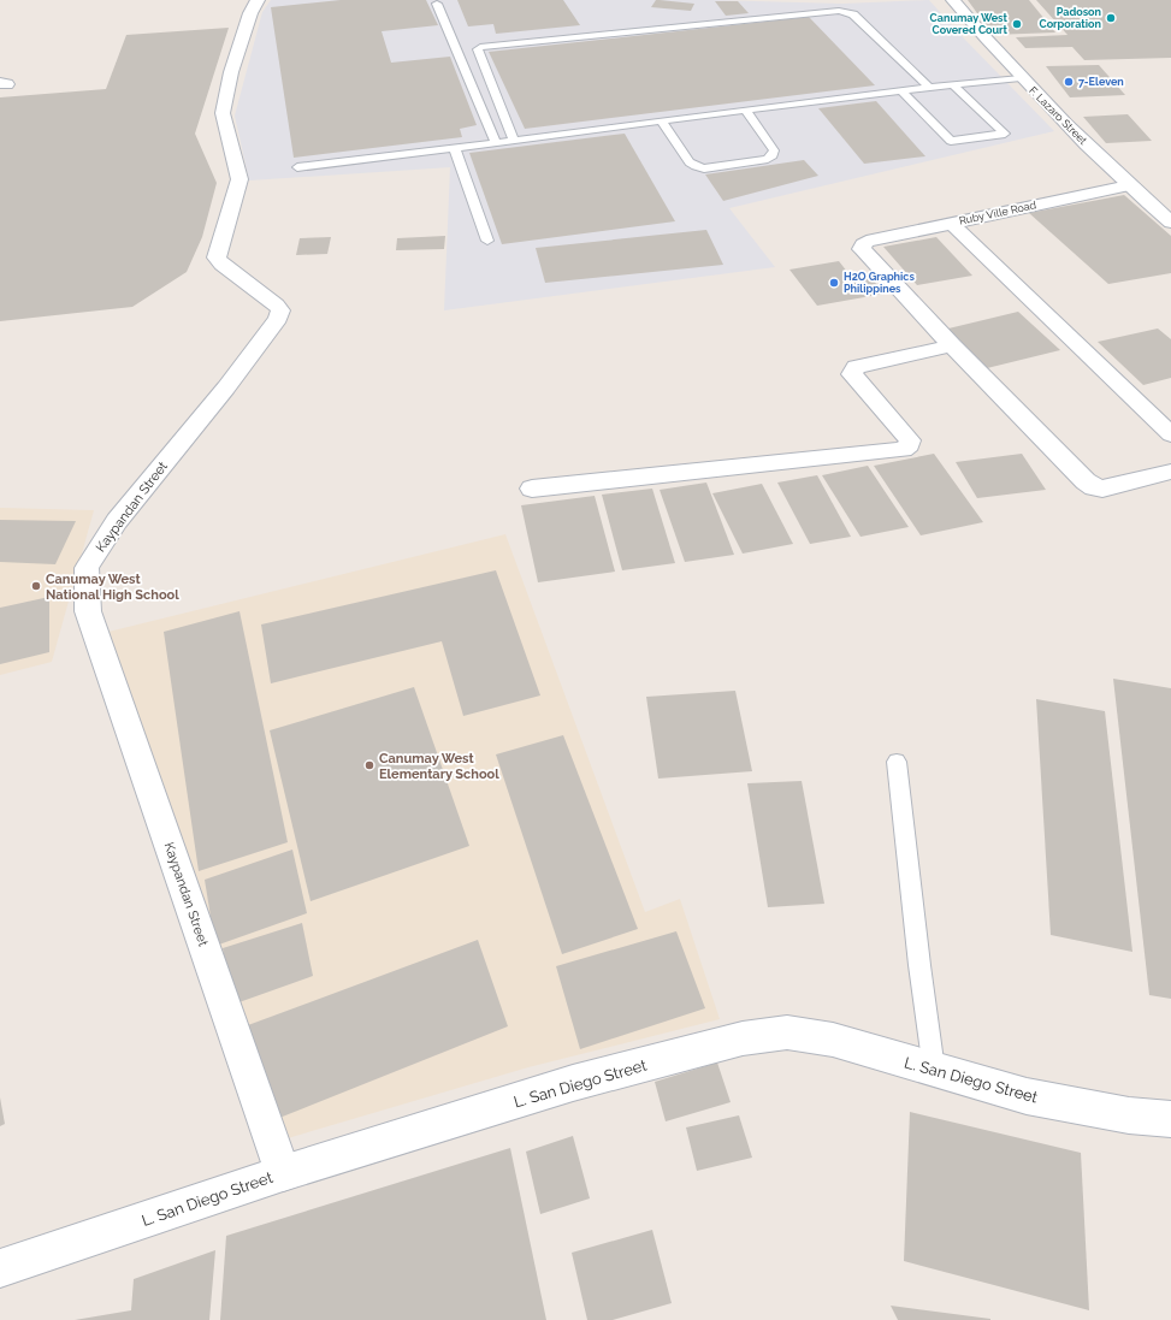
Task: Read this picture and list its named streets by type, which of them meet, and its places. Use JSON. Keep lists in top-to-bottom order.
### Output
{
  "streets": {
    "street": [
      "F. Lazaro Street",
      "Ruby Ville Road",
      "Kaypandan Street",
      "L. San Diego Street"
    ]
  },
  "crossings": [
    ["F. Lazaro Street", "Ruby Ville Road"],
    ["Kaypandan Street", "L. San Diego Street"]
  ],
  "places": [
    "Padoson Corporation",
    "Canumay West Covered Court",
    "7-Eleven",
    "H2O Graphics Philippines",
    "Canumay West National High School",
    "Canumay West Elementary School"
  ]
}
